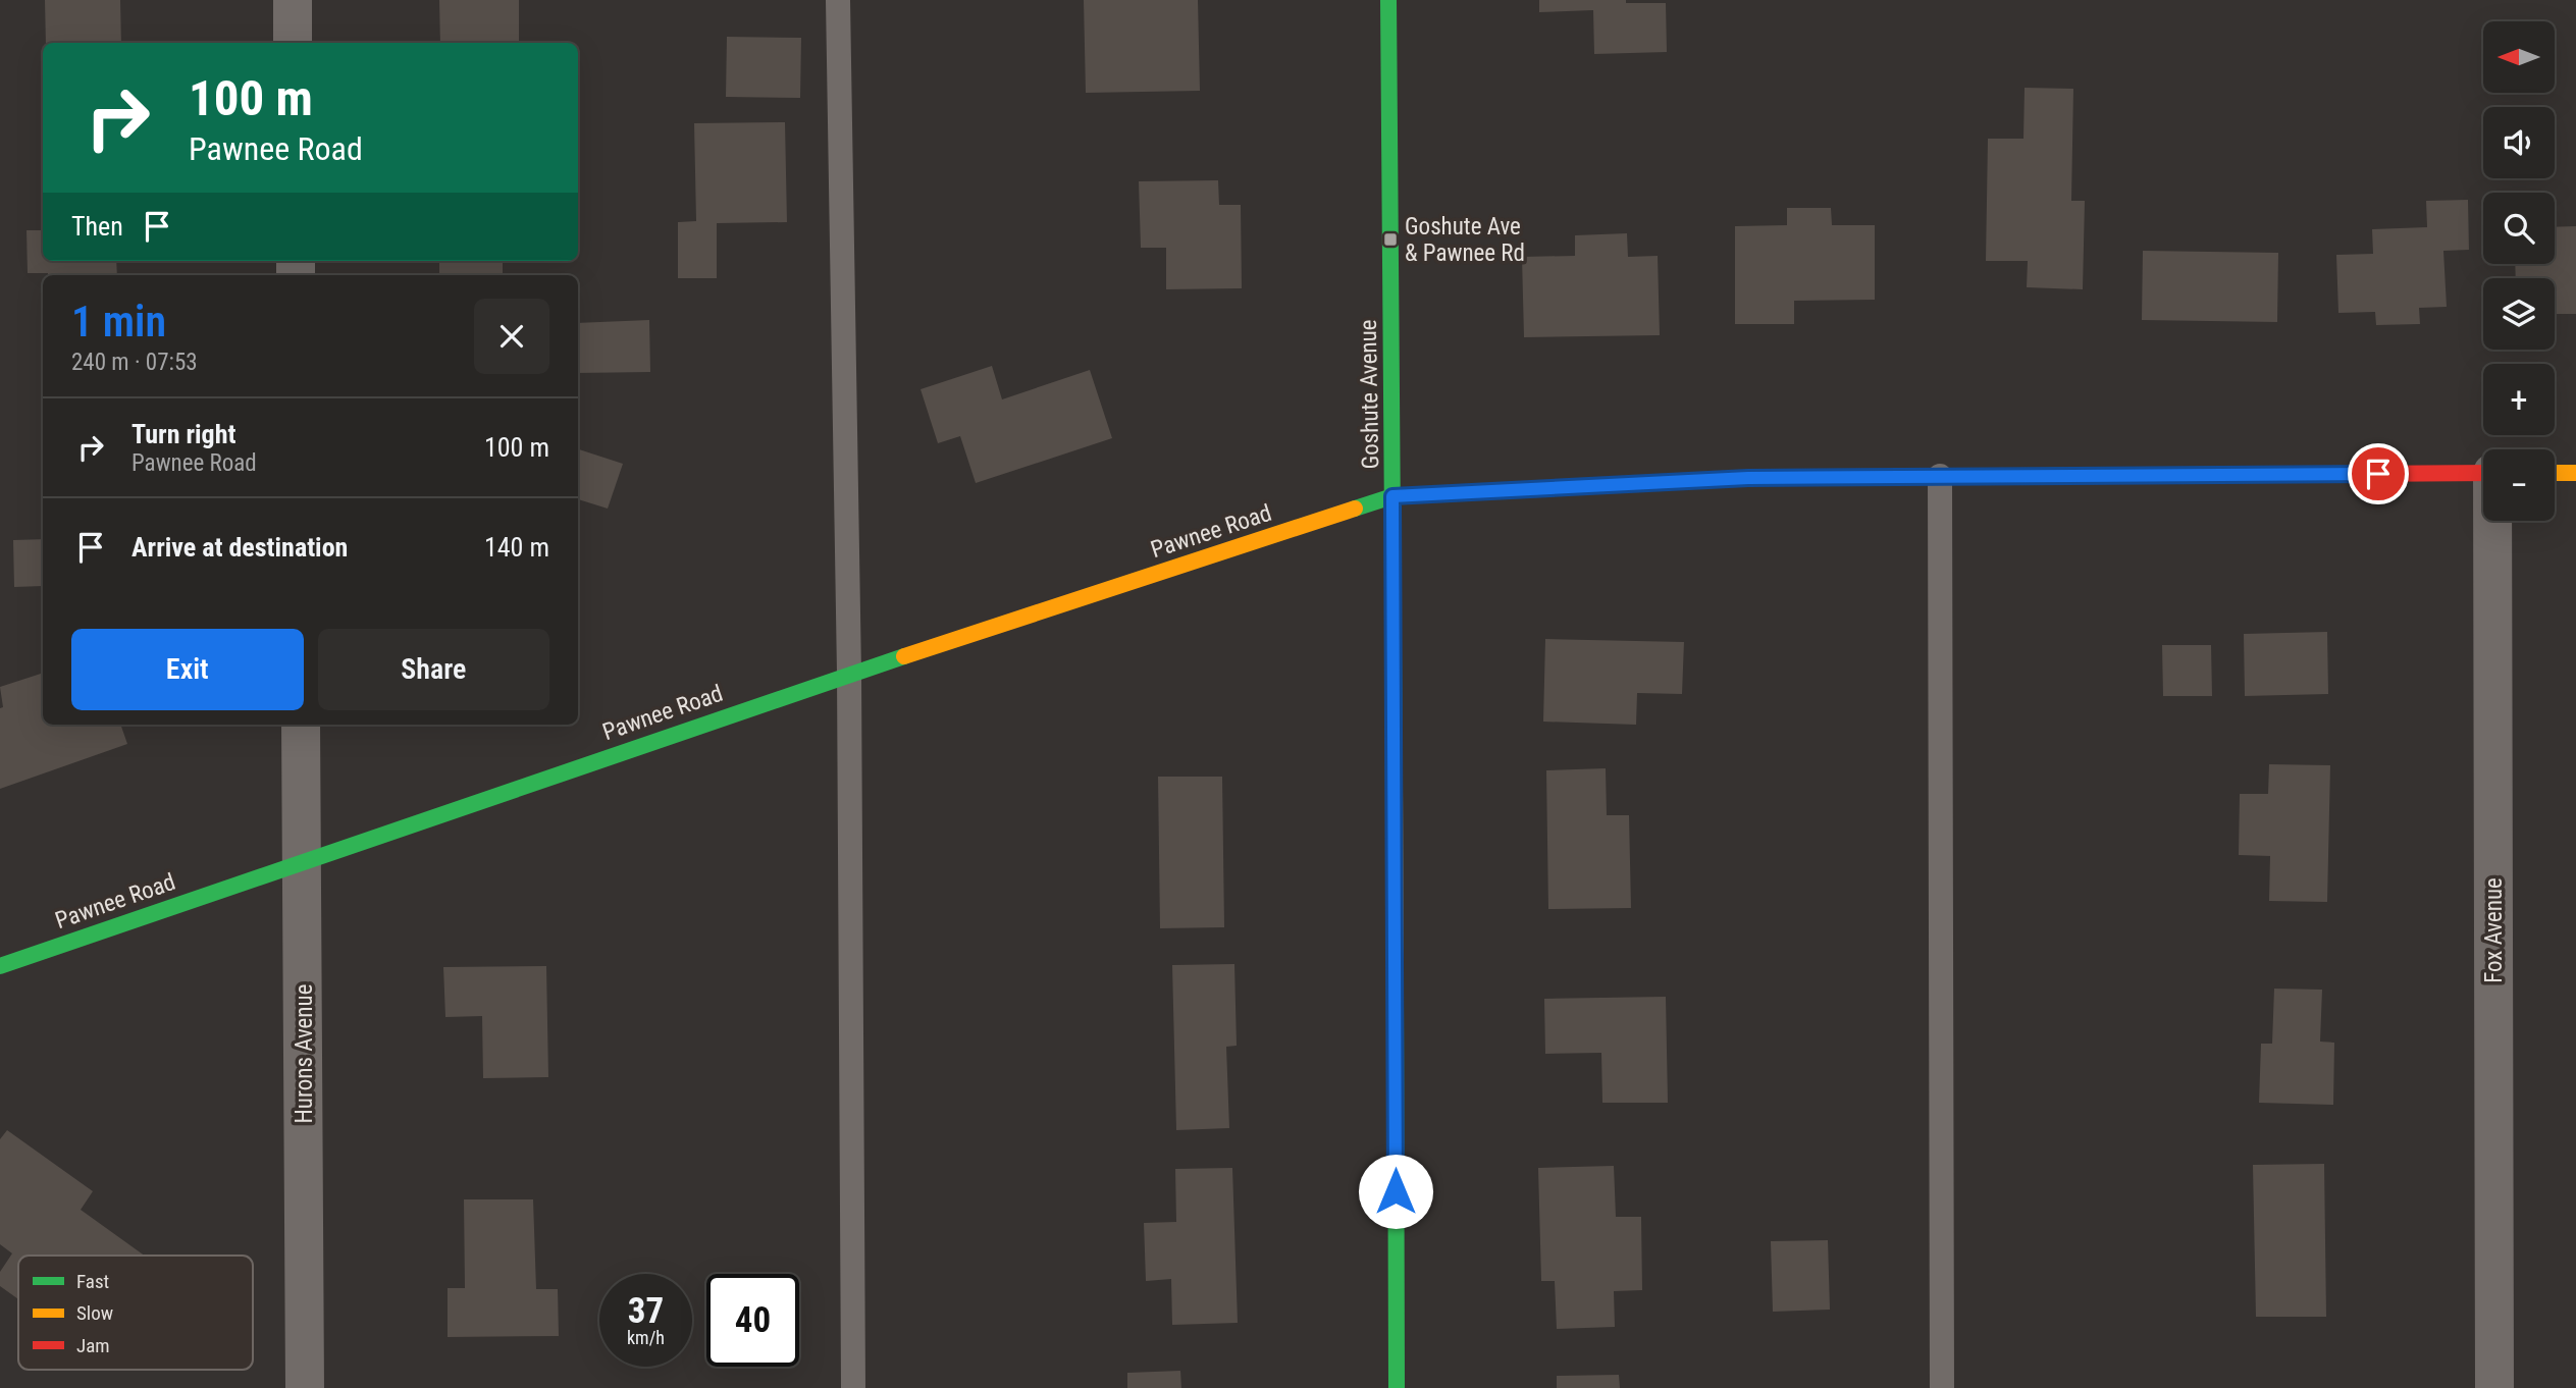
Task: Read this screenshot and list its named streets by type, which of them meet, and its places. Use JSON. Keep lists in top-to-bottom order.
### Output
{
  "streets": {
    "street": [
      "Goshute Avenue",
      "Pawnee Road",
      "Fox Avenue",
      "Hurons Avenue"
    ]
  },
  "crossings": [
    ["Goshute Avenue", "Pawnee Road"],
    ["Pawnee Road", "Hurons Avenue"]
  ],
  "places": {
    "transit": ["Goshute Ave & Pawnee Rd"]
  },
  "legend": ["Fast", "Slow", "Jam"],
  "north": "left",
  "page": {
    "map_buttons": ["+", "−"],
    "turn": ["100 m", "Pawnee Road"],
    "then": "Then",
    "heading": ["1 min", "240 m · 07:53"],
    "list": [
      {
        "name": "Turn right",
        "note": "Pawnee Road",
        "value": "100 m"
      },
      {
        "name": "Arrive at destination",
        "value": "140 m"
      }
    ],
    "buttons": ["Exit", "Share"],
    "speed": "37 km/h",
    "limit": "40"
  }
}
